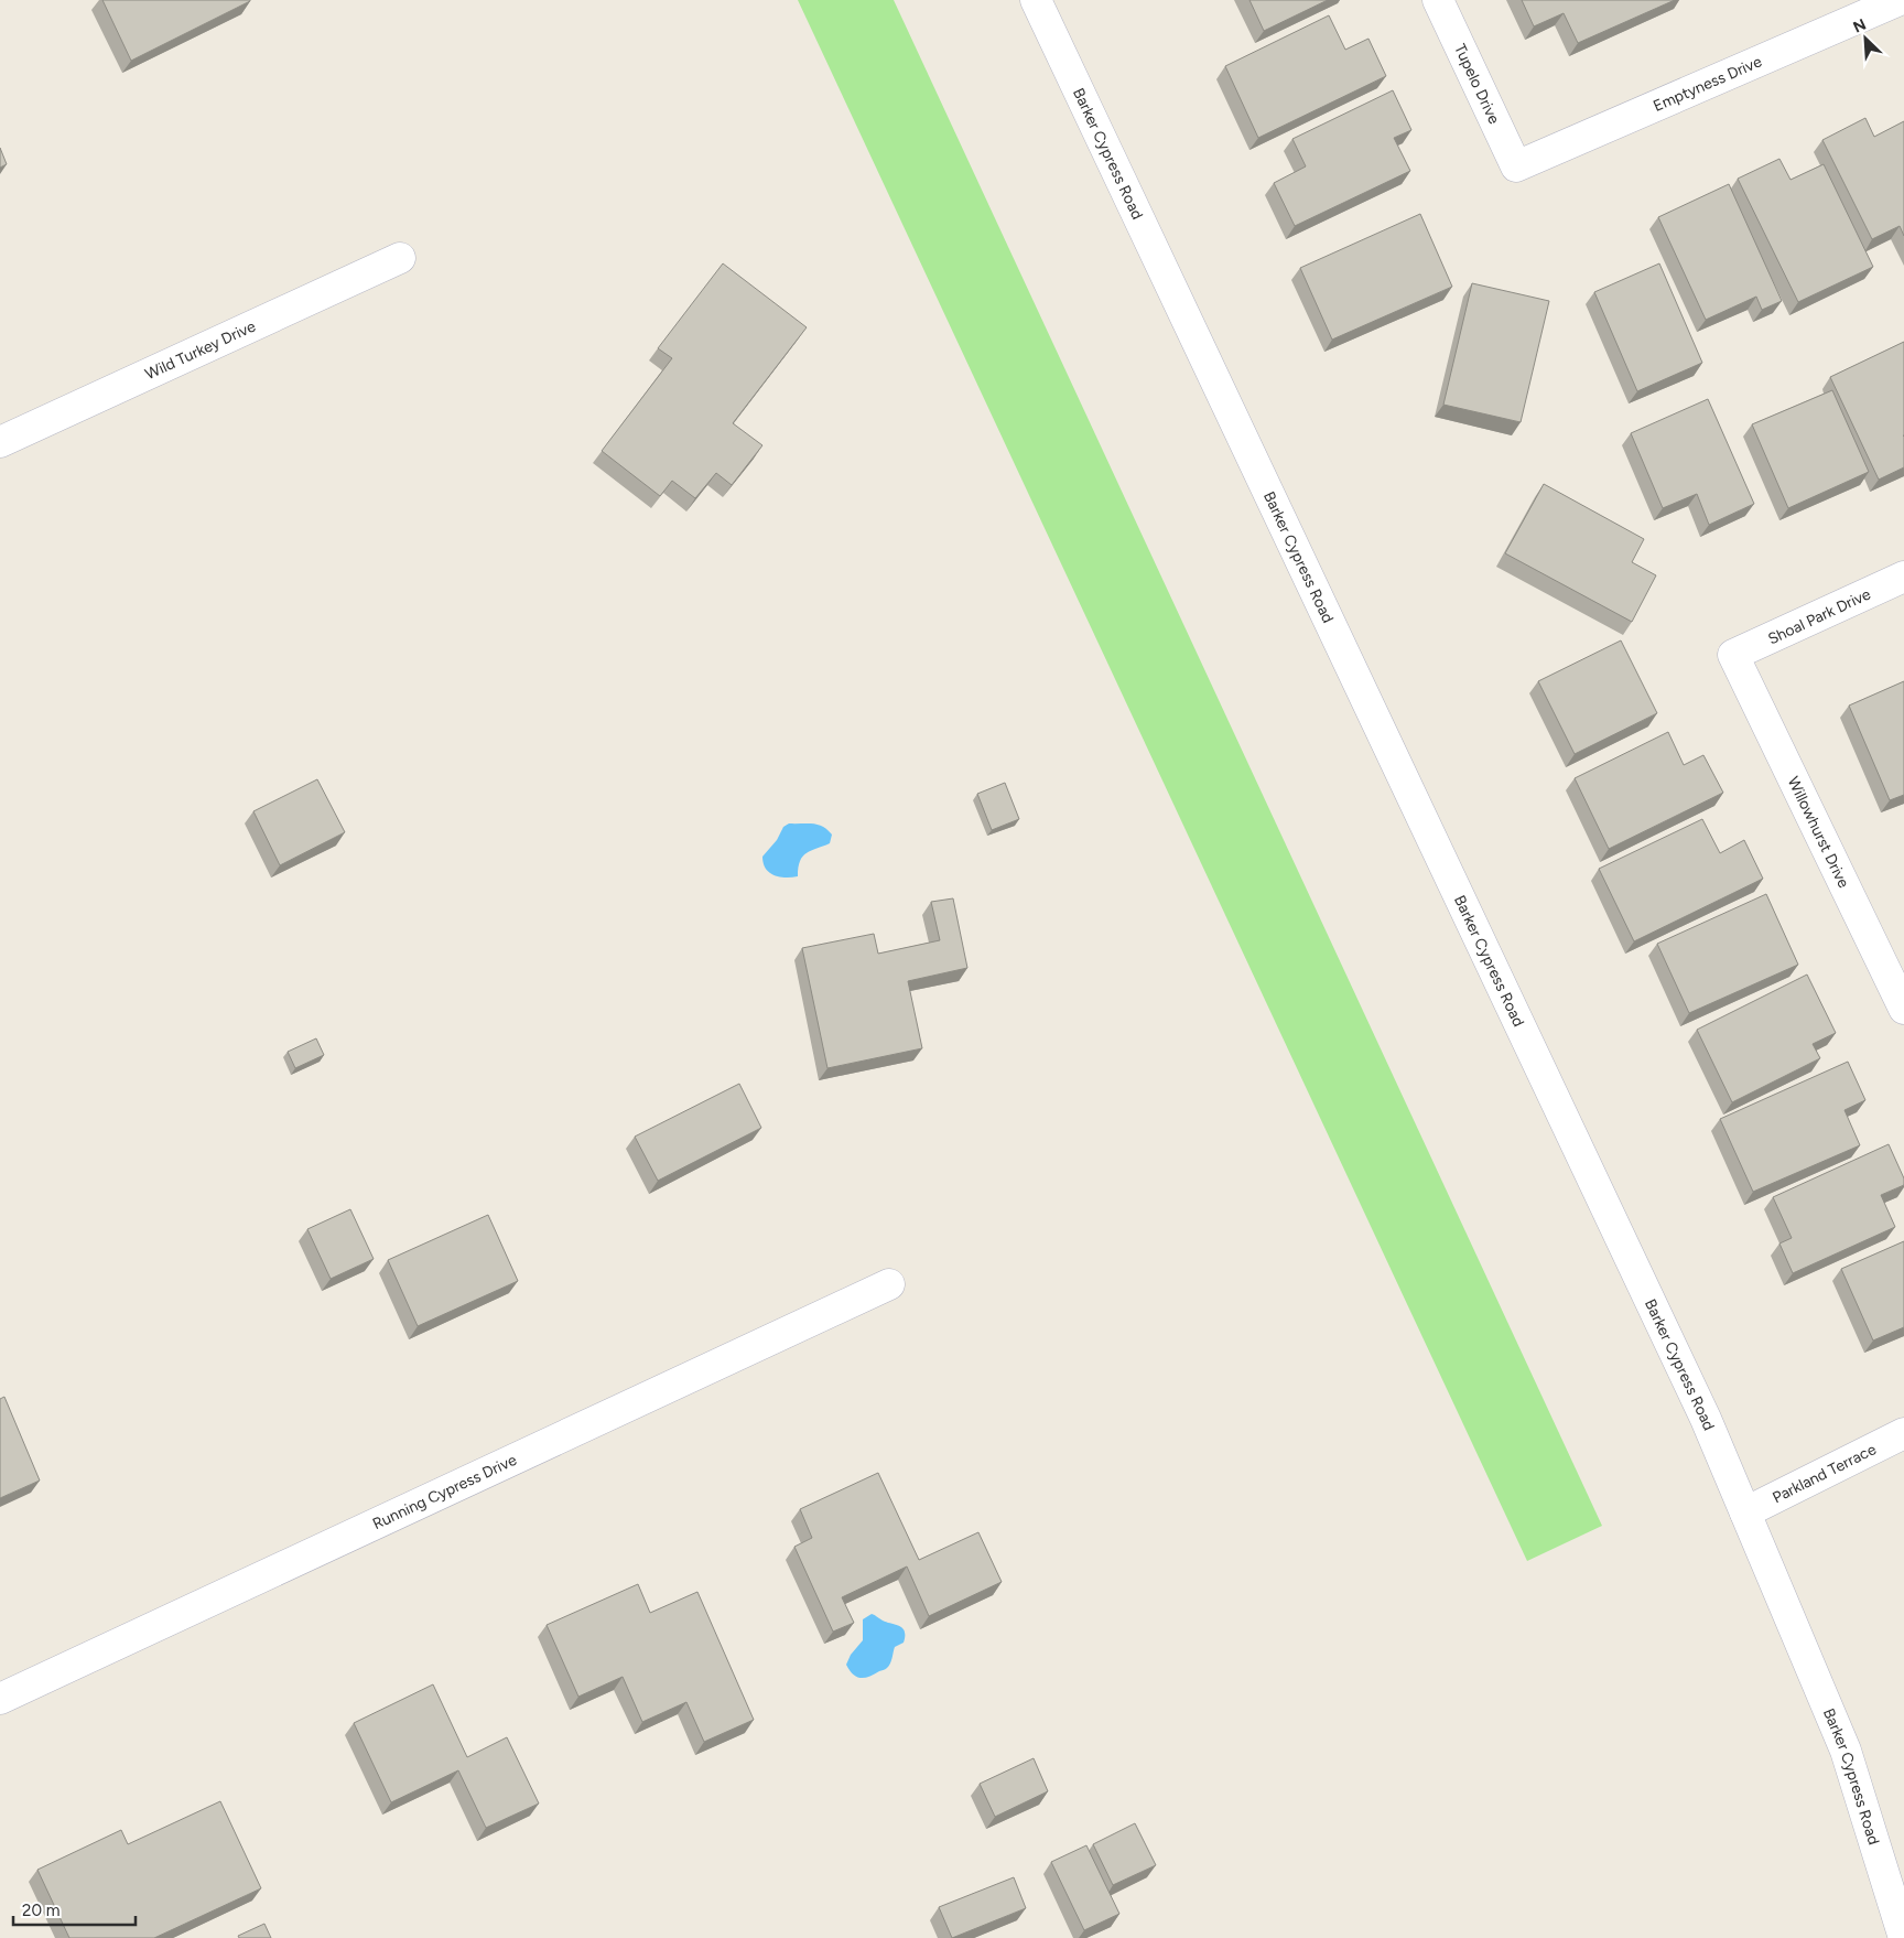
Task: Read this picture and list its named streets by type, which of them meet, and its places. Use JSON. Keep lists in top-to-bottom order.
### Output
{
  "streets": {
    "street": [
      "Tupelo Drive",
      "Emptyness Drive",
      "Barker Cypress Road",
      "Wild Turkey Drive",
      "Shoal Park Drive",
      "Willowhurst Drive",
      "Parkland Terrace",
      "Running Cypress Drive"
    ]
  },
  "crossings": [
    ["Tupelo Drive", "Emptyness Drive"],
    ["Barker Cypress Road", "Parkland Terrace"],
    ["Shoal Park Drive", "Willowhurst Drive"]
  ],
  "scale_bar": "20 m",
  "north": "top left"
}
